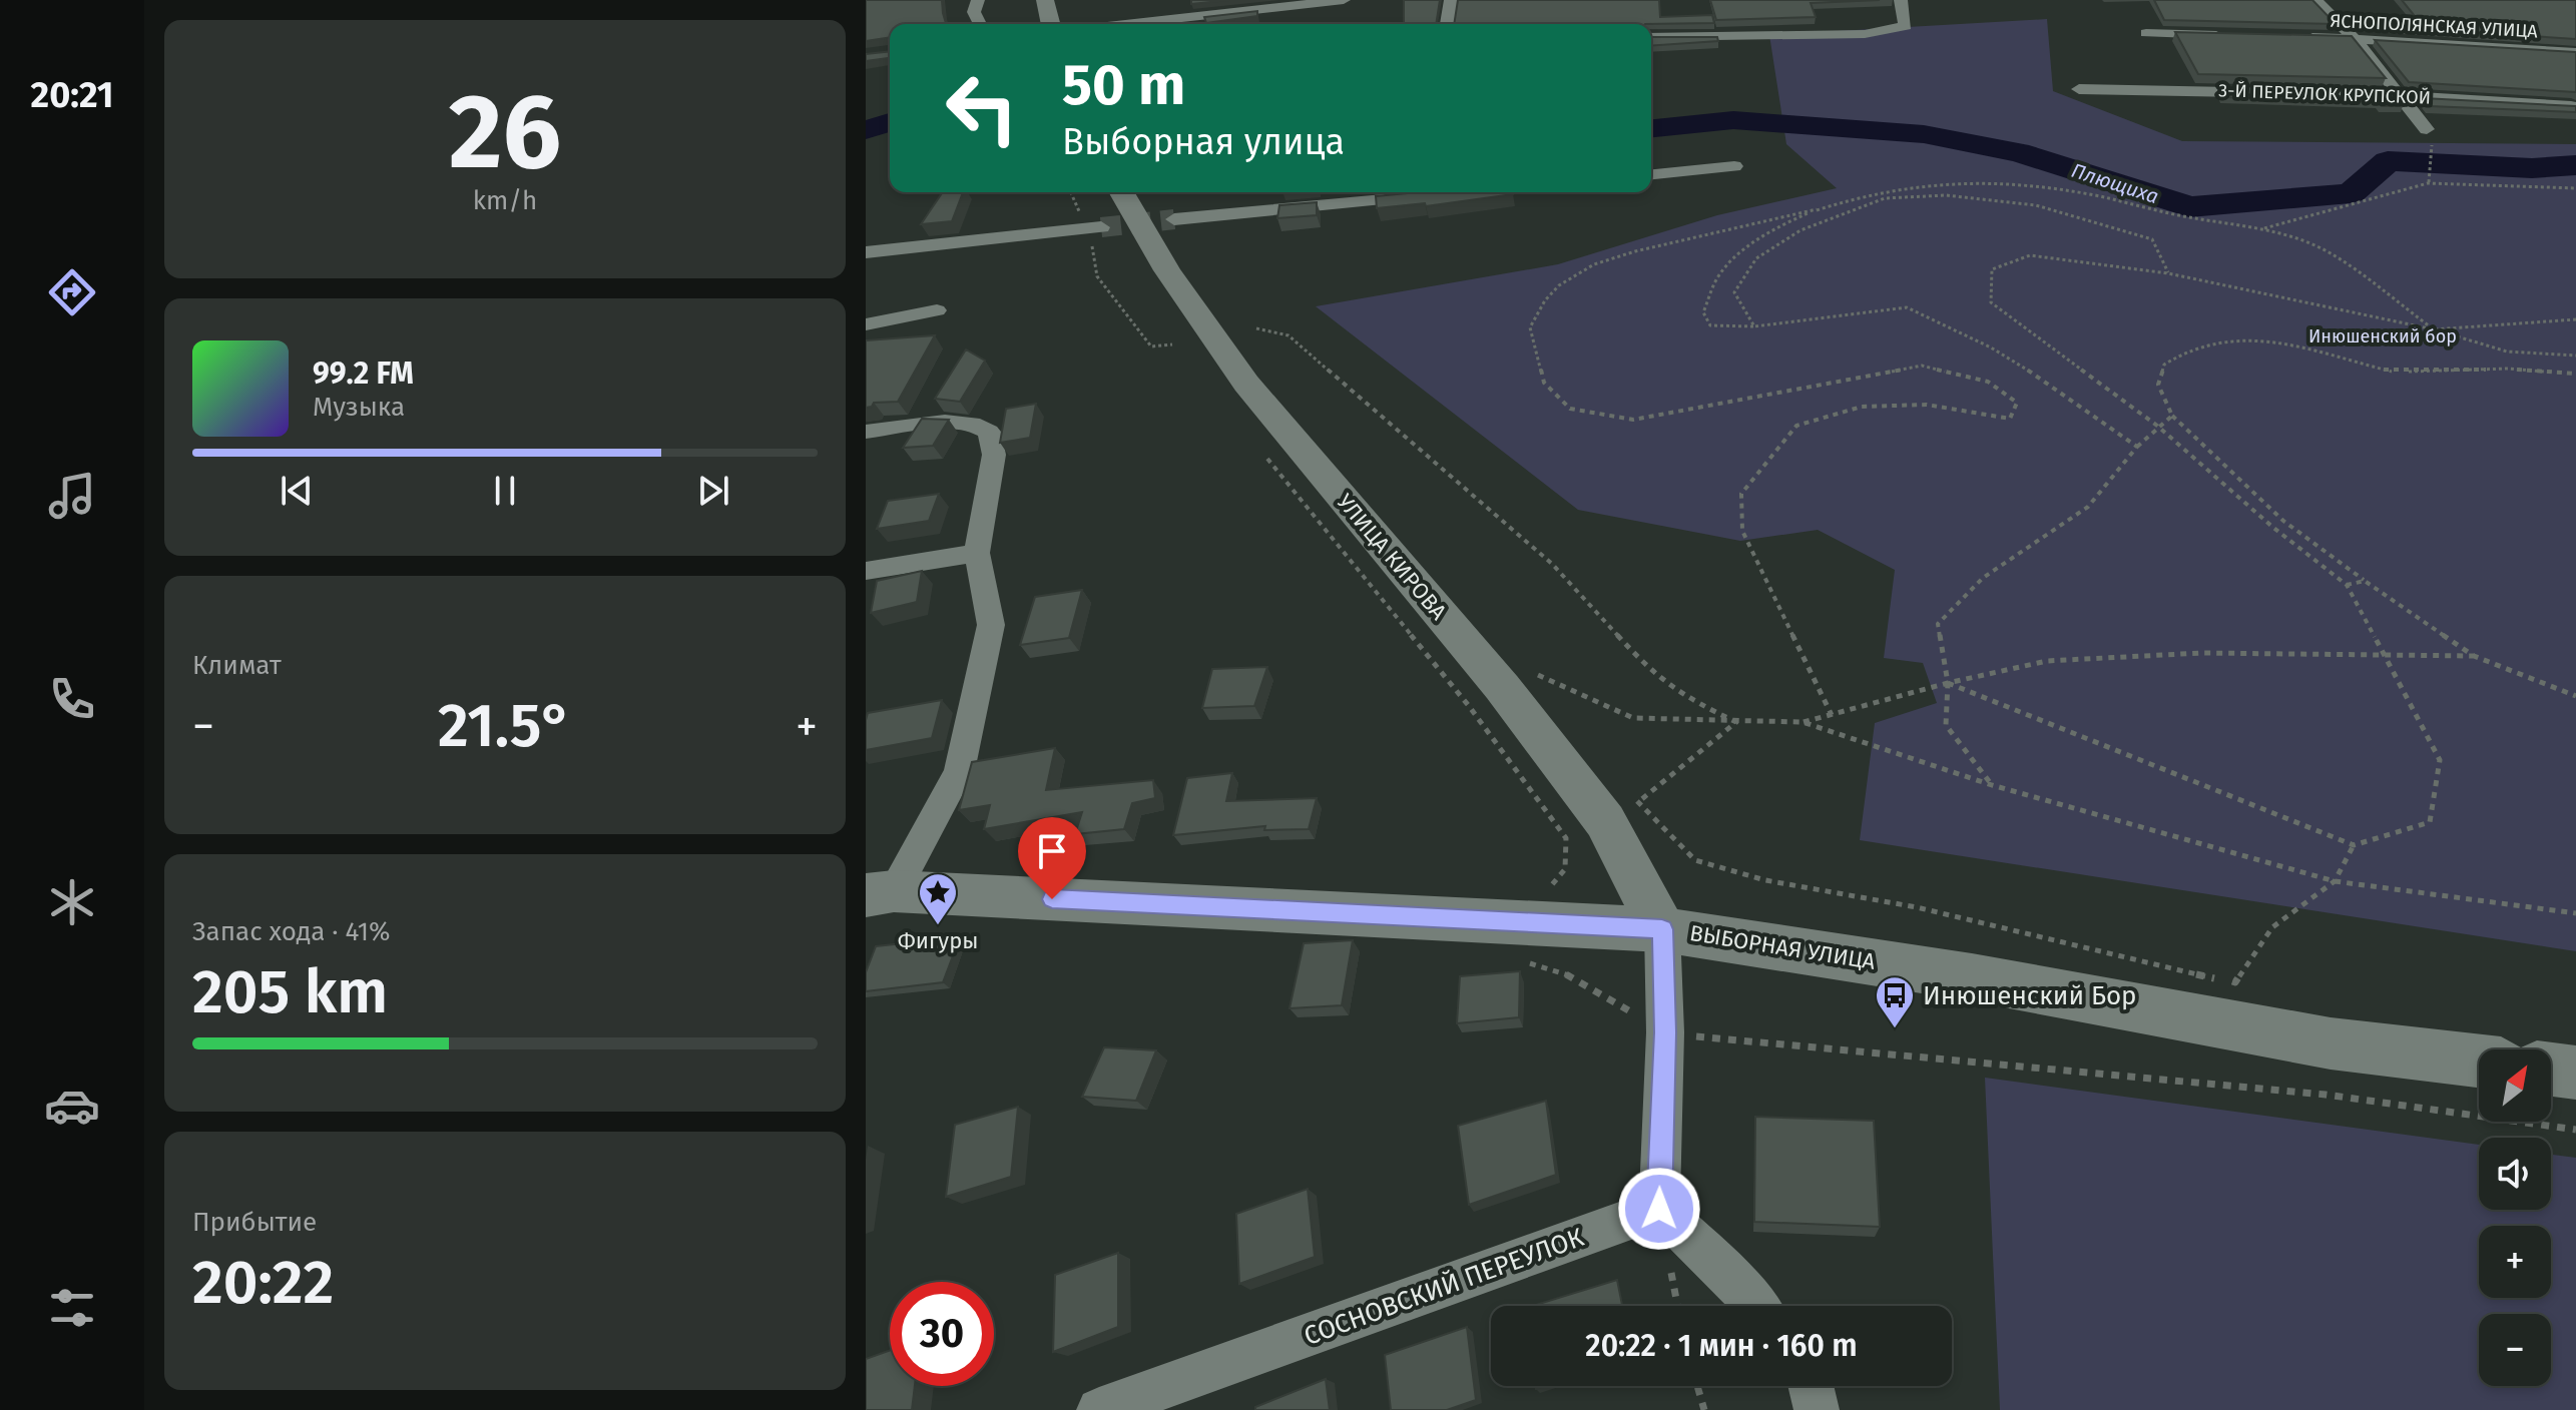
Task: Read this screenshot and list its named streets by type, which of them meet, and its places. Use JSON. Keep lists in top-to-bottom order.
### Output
{
  "streets": {
    "main road": ["УЛИЦА КИРОВА", "ВЫБОРНАЯ УЛИЦА"],
    "street": ["ЯСНОПОЛЯНСКАЯ УЛИЦА", "3-Й ПЕРЕУЛОК КРУПСКОЙ", "СОСНОВСКИЙ ПЕРЕУЛОК"]
  },
  "crossings": [
    ["УЛИЦА КИРОВА", "ВЫБОРНАЯ УЛИЦА"]
  ],
  "water": ["Плющиха"],
  "parks": ["Инюшенский бор"],
  "places": {
    "place": ["Фигуры"],
    "bus stop": ["Инюшенский Бор"]
  },
  "north": "top right",
  "page": {
    "tabs": "20:21",
    "tile": [
      ["26", "km/h"],
      "Климат",
      ["Запас хода · 41%", "205 km"],
      ["Прибытие", "20:22"]
    ],
    "turn": ["50 m", "Выборная улица"],
    "song": ["99.2 FM", "Музыка"],
    "heat": ["−", "21.5°", "+"],
    "map_buttons": ["+", "−"],
    "limit": "30",
    "trip": "20:22 · 1 мин · 160 m"
  }
}
